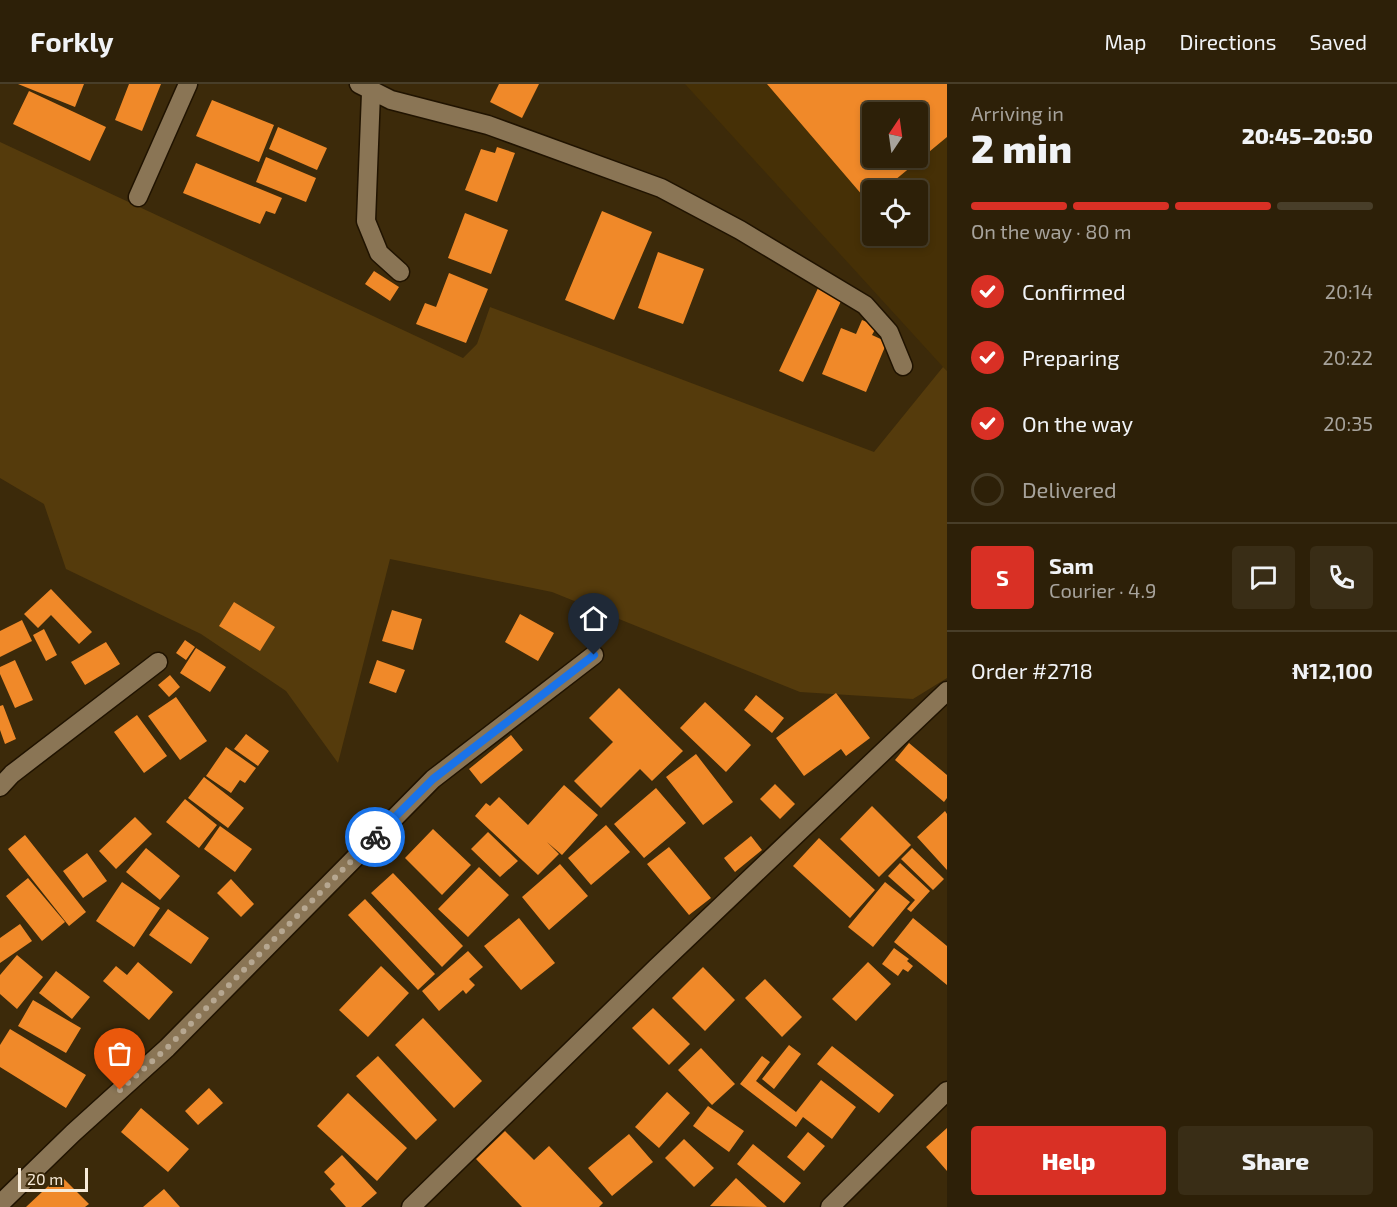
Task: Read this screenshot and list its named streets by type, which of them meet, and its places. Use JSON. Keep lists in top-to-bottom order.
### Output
{
  "scale_bar": "20 m",
  "north": "top",
  "page": {
    "header": "Forkly",
    "nav": ["Map", "Directions", "Saved"],
    "heading": ["2 min", "Arriving in", "20:45–20:50"],
    "panel": [
      "Sam",
      "Courier · 4.9",
      "Order #2718",
      "₦12,100"
    ],
    "bar": "On the way · 80 m",
    "list": [
      ["Confirmed", "20:14"],
      ["Preparing", "20:22"],
      ["On the way", "20:35"],
      "Delivered"
    ],
    "round": "S",
    "buttons": ["Help", "Share"],
    "scale": "20 m"
  }
}
